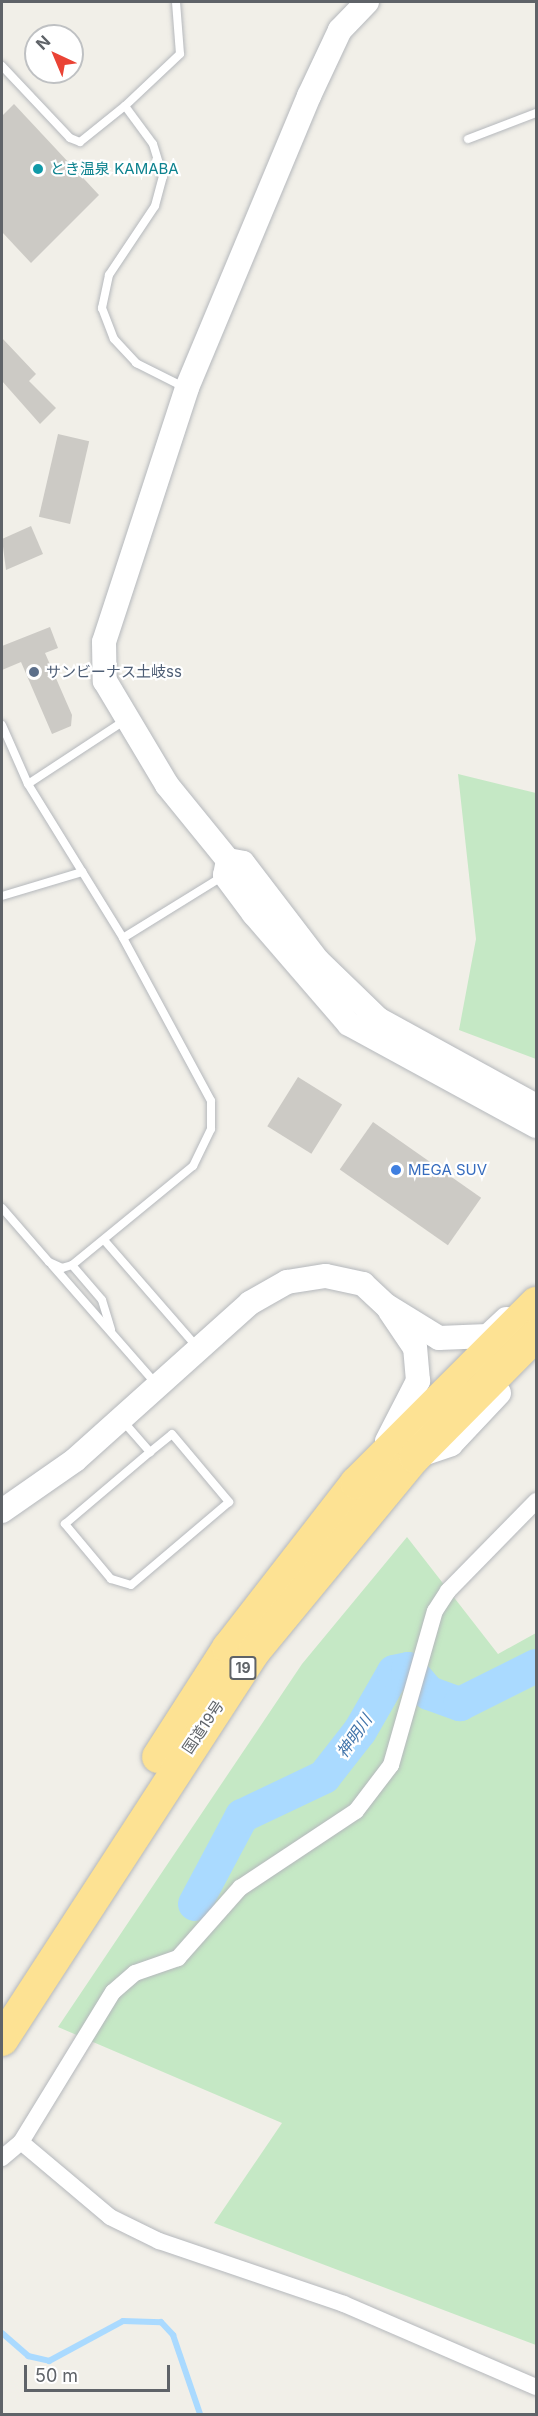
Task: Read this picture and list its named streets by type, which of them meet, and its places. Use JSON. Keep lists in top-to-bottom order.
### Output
{
  "streets": {
    "highway": ["19", "国道19号"]
  },
  "water": ["神明川"],
  "places": ["とき温泉 KAMABA", "サンビーナス土岐ss", "MEGA SUV"],
  "scale_bar": "50 m",
  "north": "top left"
}
